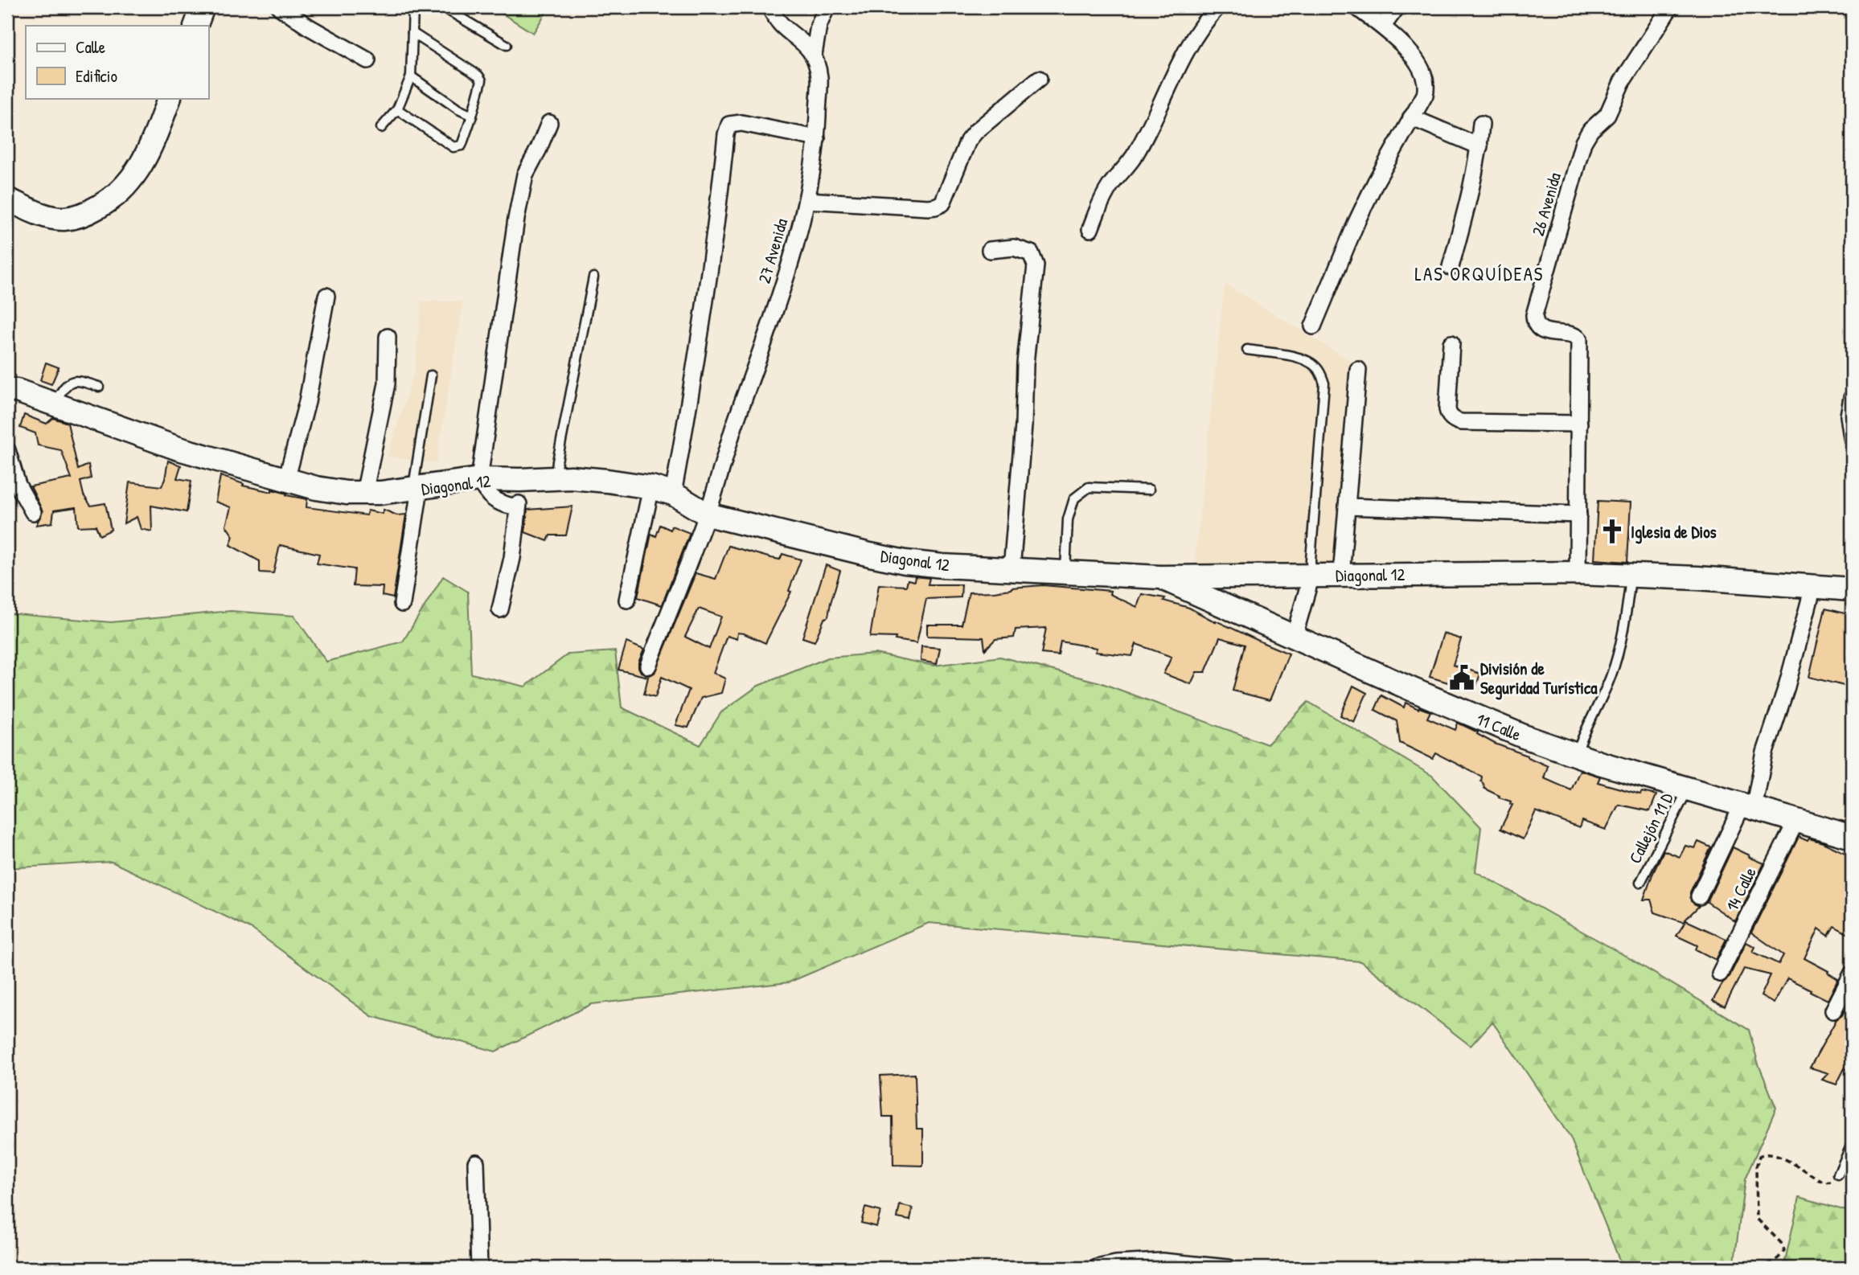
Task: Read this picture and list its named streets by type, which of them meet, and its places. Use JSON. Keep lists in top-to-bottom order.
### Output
{
  "streets": {
    "main road": ["Diagonal 12", "11 Calle"],
    "street": ["26 Avenida", "27 Avenida", "14 Calle"],
    "lane": ["Callejón 11 D"]
  },
  "crossings": [
    ["26 Avenida", "Diagonal 12"],
    ["27 Avenida", "Diagonal 12"],
    ["Diagonal 12", "11 Calle"],
    ["11 Calle", "Callejón 11 D"],
    ["11 Calle", "14 Calle"]
  ],
  "districts": ["LAS ORQUÍDEAS"],
  "places": {
    "church": ["Iglesia de Dios"],
    "public building": ["División de Seguridad Turística"]
  },
  "legend": ["Calle", "Edificio"]
}
